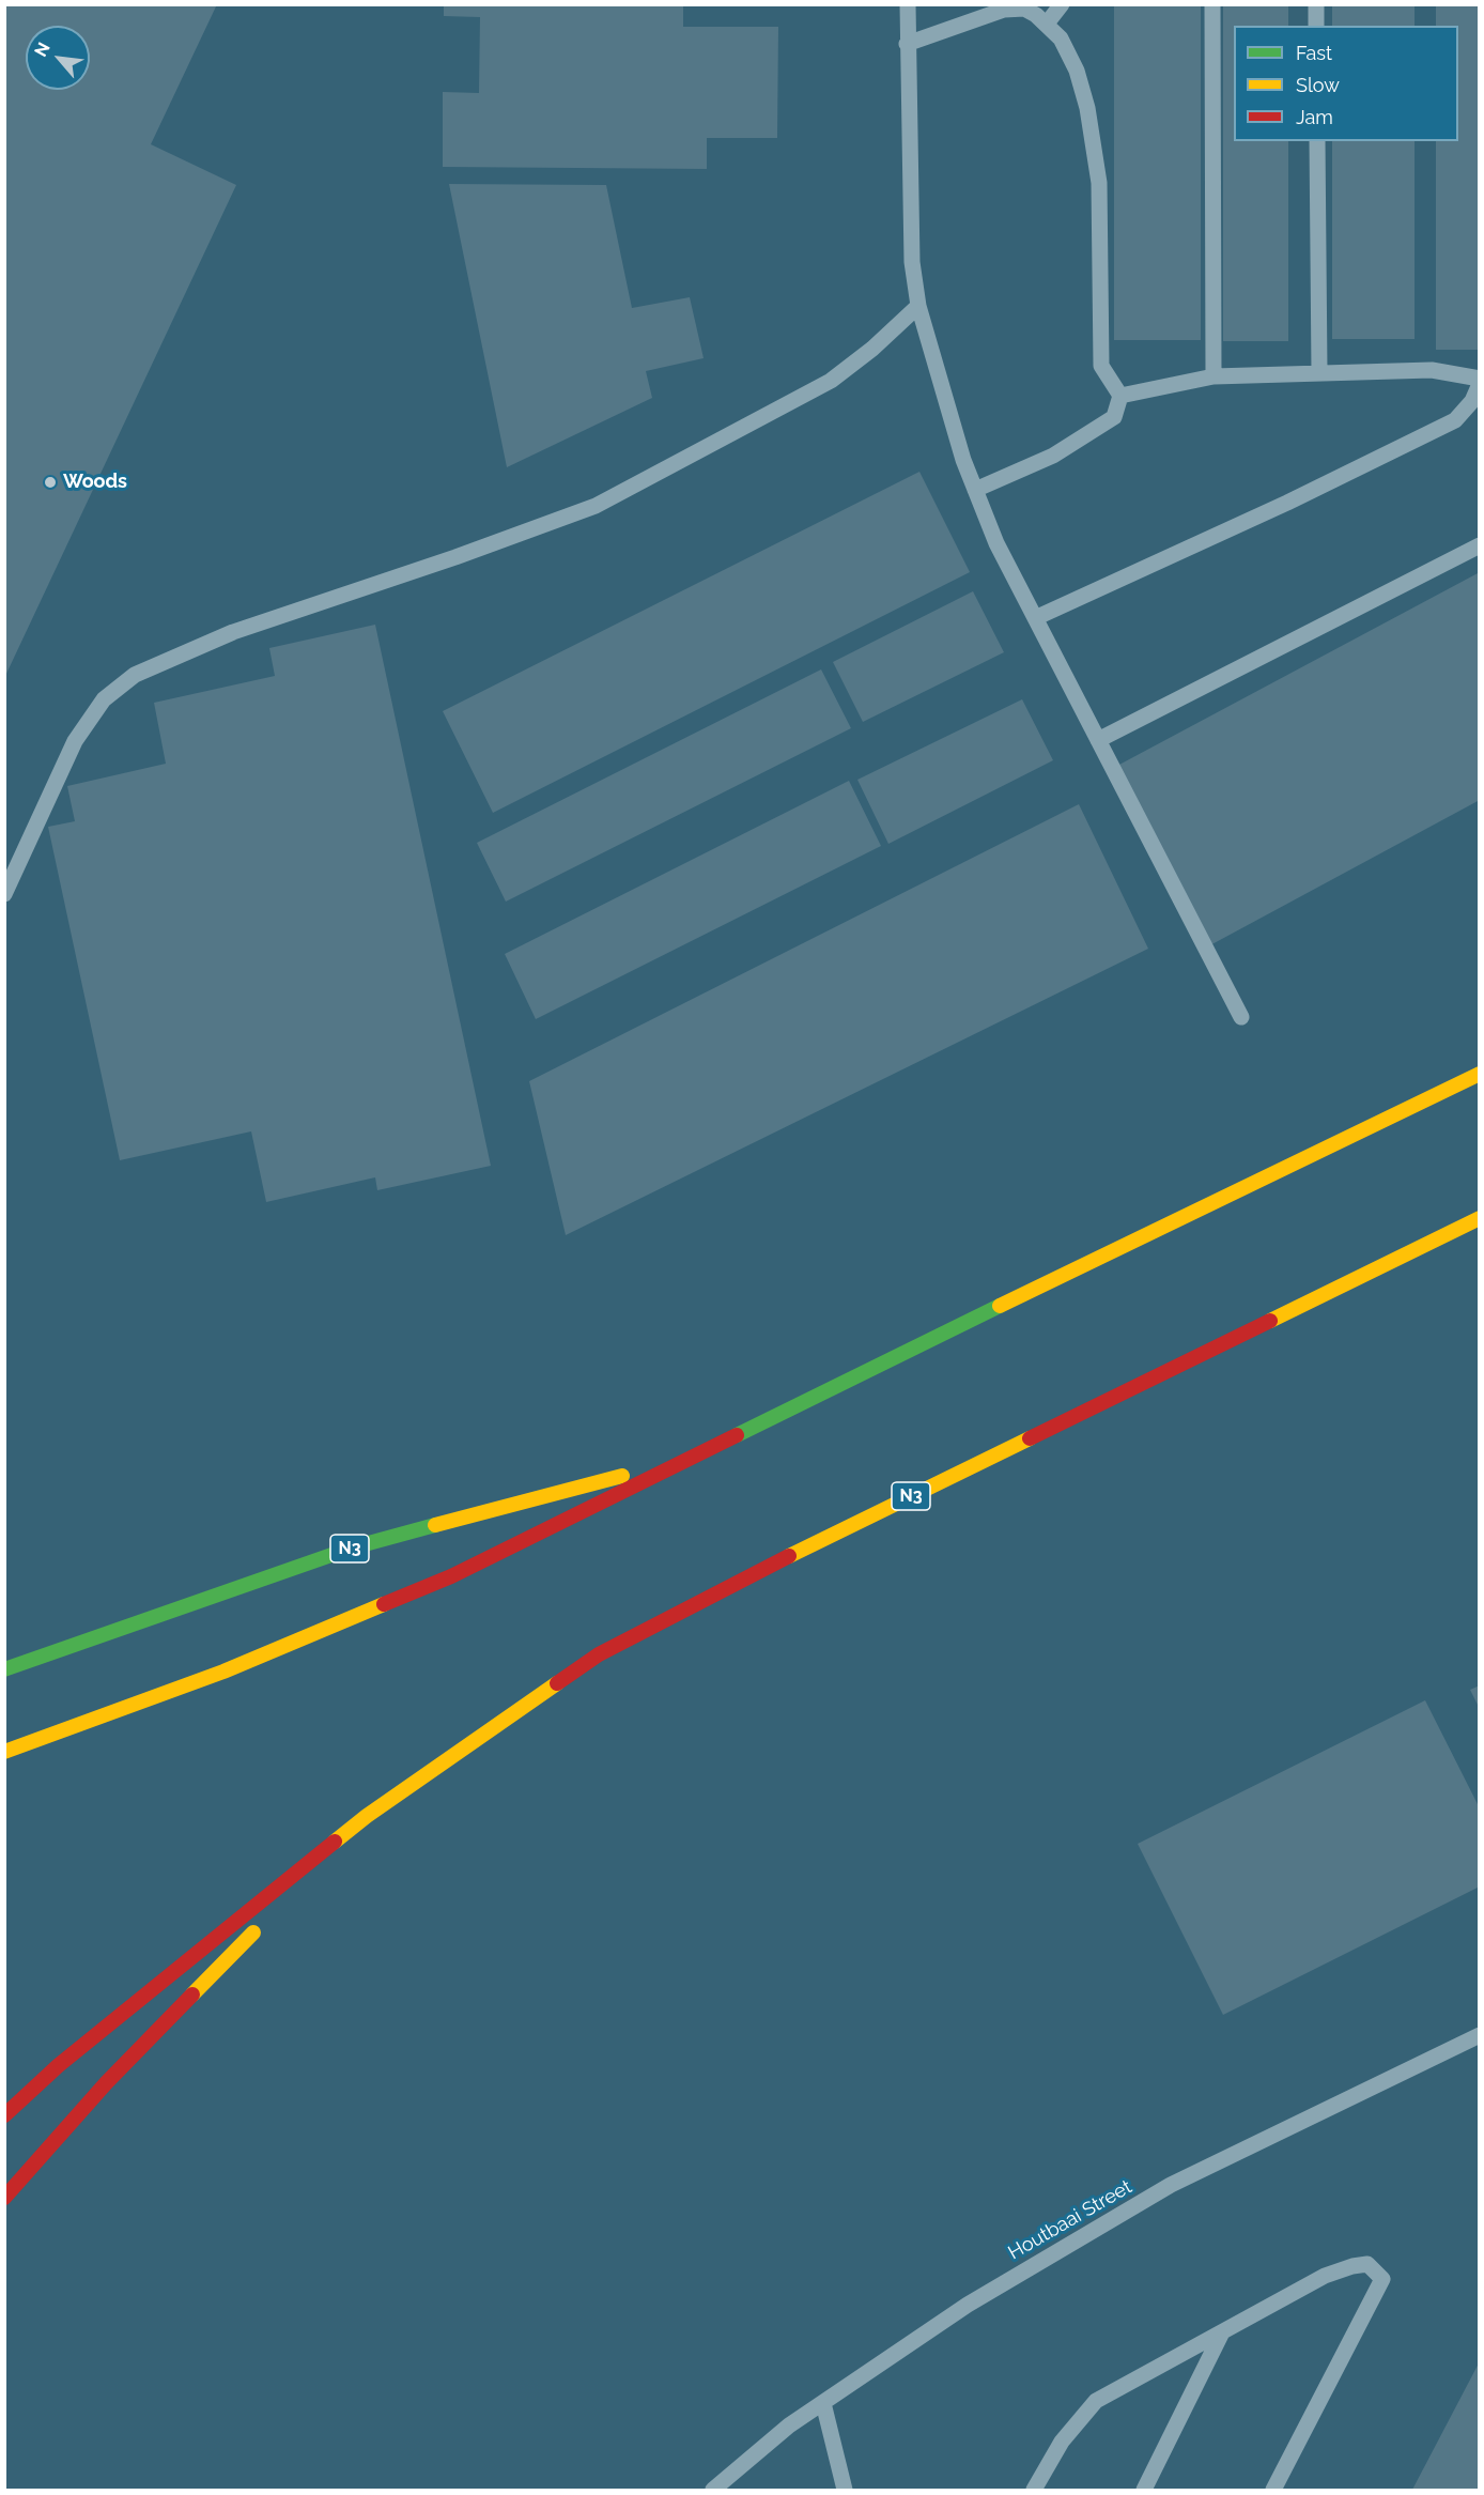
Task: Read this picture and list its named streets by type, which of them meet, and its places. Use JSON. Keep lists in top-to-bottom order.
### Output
{
  "streets": {
    "highway": ["N3"],
    "lane": ["Houtbaai Street"]
  },
  "places": ["Woods"],
  "legend": ["Fast", "Slow", "Jam"],
  "north": "top left"
}
